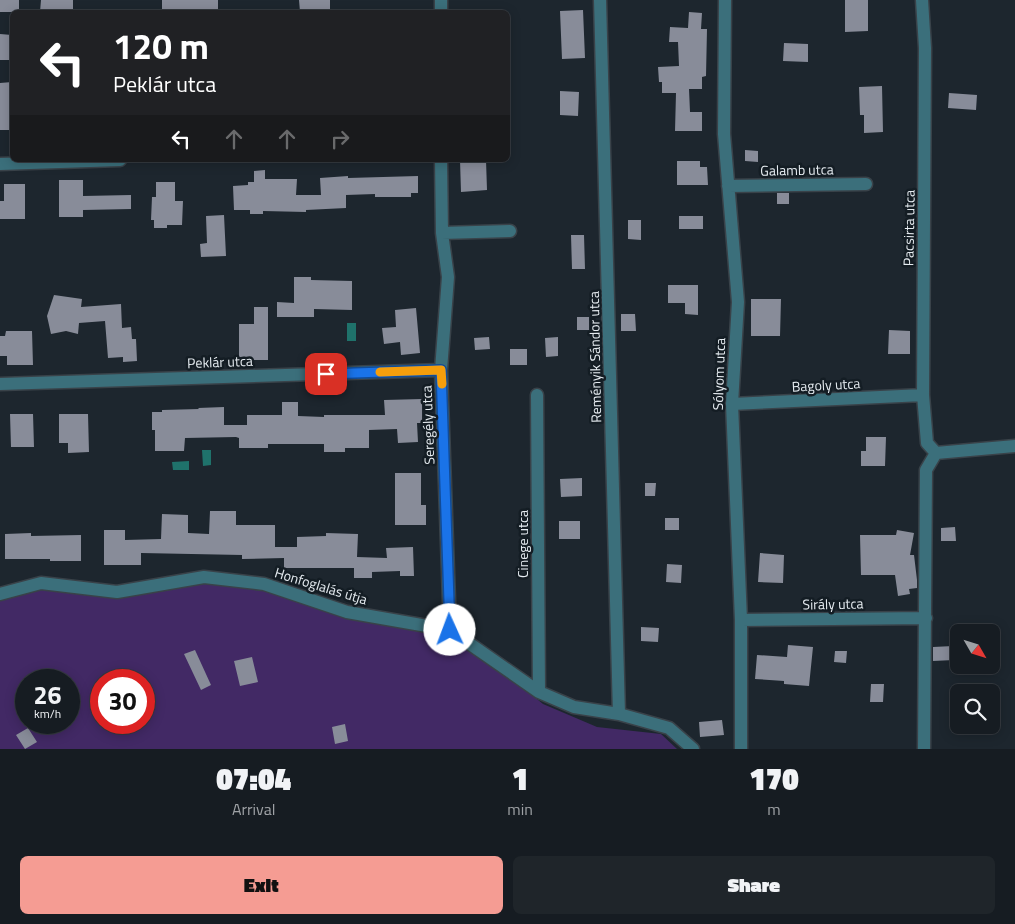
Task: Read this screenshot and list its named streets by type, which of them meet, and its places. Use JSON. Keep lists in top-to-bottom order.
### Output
{
  "streets": {
    "street": [
      "Galamb utca",
      "Pacsirta utca",
      "Reményik Sándor utca",
      "Peklár utca",
      "Sólyom utca",
      "Bagoly utca",
      "Seregély utca",
      "Cinege utca",
      "Honfoglalás útja",
      "Sirály utca"
    ]
  },
  "crossings": [
    ["Galamb utca", "Sólyom utca"],
    ["Pacsirta utca", "Bagoly utca"],
    ["Reményik Sándor utca", "Honfoglalás útja"],
    ["Peklár utca", "Seregély utca"],
    ["Sólyom utca", "Bagoly utca"],
    ["Sólyom utca", "Sirály utca"],
    ["Seregély utca", "Honfoglalás útja"],
    ["Cinege utca", "Honfoglalás útja"]
  ],
  "north": "bottom right",
  "page": {
    "turn": ["120 m", "Peklár utca"],
    "speed": "26 km/h",
    "limit": "30",
    "eta": [
      "07:04",
      "Arrival",
      "1",
      "min",
      "170",
      "m"
    ],
    "buttons": ["Exit", "Share"]
  }
}
